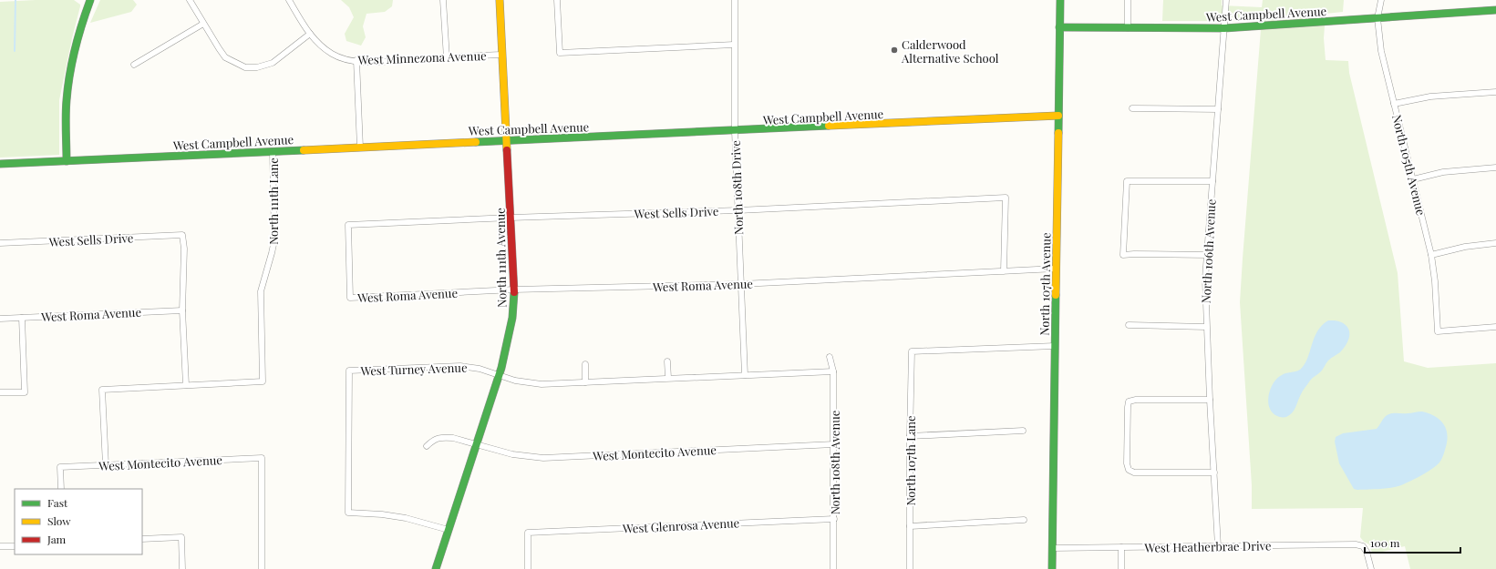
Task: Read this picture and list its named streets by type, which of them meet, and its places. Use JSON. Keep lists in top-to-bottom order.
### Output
{
  "streets": {
    "street": [
      "West Campbell Avenue",
      "West Minnezona Avenue",
      "North 105th Avenue",
      "North 108th Drive",
      "North 111th Lane",
      "West Sells Drive",
      "North 106th Avenue",
      "North 111th Avenue",
      "North 107th Avenue",
      "West Roma Avenue",
      "West Turney Avenue",
      "West Montecito Avenue",
      "North 107th Lane",
      "North 108th Avenue",
      "West Glenrosa Avenue",
      "West Heatherbrae Drive"
    ]
  },
  "crossings": [
    ["West Campbell Avenue", "North 105th Avenue"],
    ["West Campbell Avenue", "North 108th Drive"],
    ["West Campbell Avenue", "North 111th Lane"],
    ["West Campbell Avenue", "North 106th Avenue"],
    ["West Campbell Avenue", "North 111th Avenue"],
    ["West Campbell Avenue", "North 107th Avenue"],
    ["West Minnezona Avenue", "North 111th Avenue"],
    ["North 108th Drive", "West Sells Drive"],
    ["North 108th Drive", "West Roma Avenue"],
    ["North 108th Drive", "West Turney Avenue"],
    ["West Sells Drive", "North 111th Avenue"],
    ["West Sells Drive", "West Roma Avenue"],
    ["North 106th Avenue", "West Heatherbrae Drive"],
    ["North 111th Avenue", "West Roma Avenue"],
    ["North 111th Avenue", "West Turney Avenue"],
    ["North 111th Avenue", "West Montecito Avenue"],
    ["North 107th Avenue", "West Roma Avenue"],
    ["North 107th Avenue", "North 107th Lane"],
    ["North 107th Avenue", "West Heatherbrae Drive"],
    ["West Turney Avenue", "North 108th Avenue"],
    ["West Montecito Avenue", "North 108th Avenue"],
    ["North 108th Avenue", "West Glenrosa Avenue"]
  ],
  "places": ["Calderwood Alternative School"],
  "legend": ["Fast", "Slow", "Jam"],
  "scale_bar": "100 m"
}
